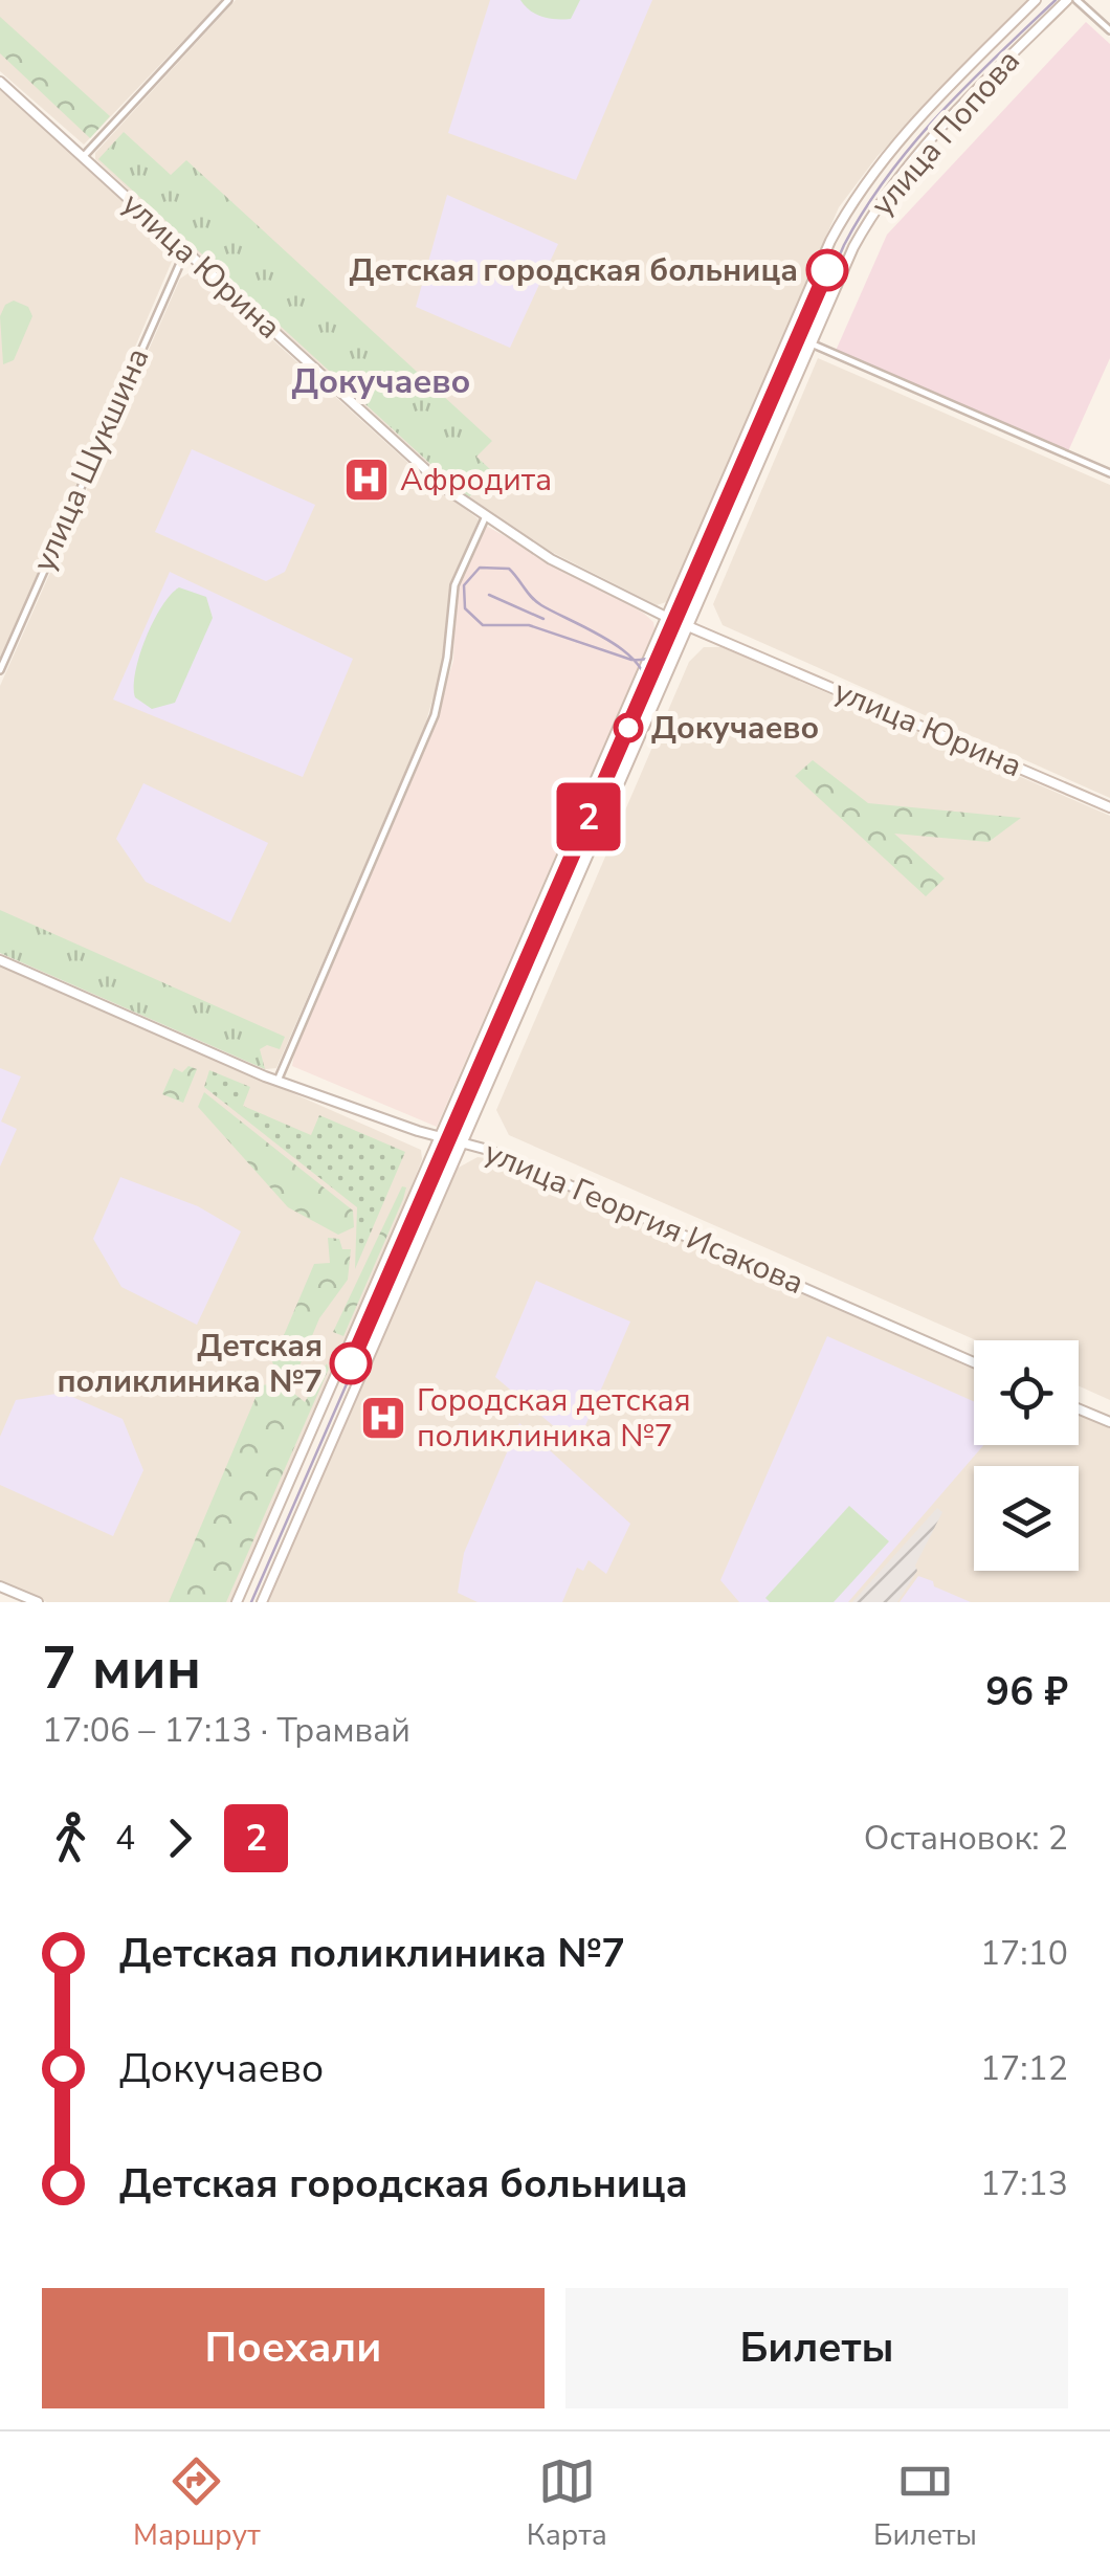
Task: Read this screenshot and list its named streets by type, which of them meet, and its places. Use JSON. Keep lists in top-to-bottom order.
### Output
{
  "streets": {
    "main road": ["улица Попова", "улица Юрина", "улица Георгия Исакова"],
    "street": ["улица Шукшина"]
  },
  "crossings": [
    ["улица Попова", "улица Юрина"],
    ["улица Попова", "улица Георгия Исакова"],
    ["улица Юрина", "улица Шукшина"]
  ],
  "districts": ["Докучаево"],
  "places": {
    "other": ["Детская городская больница", "Докучаево", "Детская поликлиника №7"],
    "hospital": ["Афродита", "Городская детская поликлиника №7"]
  },
  "lines": ["tram line 2"],
  "page": {
    "on_map": "2",
    "heading": ["7 мин", "17:06 – 17:13 · Трамвай", "96 ₽"],
    "legs": ["4", "2", "Остановок: 2"],
    "list": [
      {
        "name": "Детская поликлиника №7",
        "value": "17:10"
      },
      {
        "name": "Докучаево",
        "value": "17:12"
      },
      {
        "name": "Детская городская больница",
        "value": "17:13"
      }
    ],
    "buttons": ["Поехали", "Билеты"],
    "tabs": ["Маршрут", "Карта", "Билеты"]
  }
}
